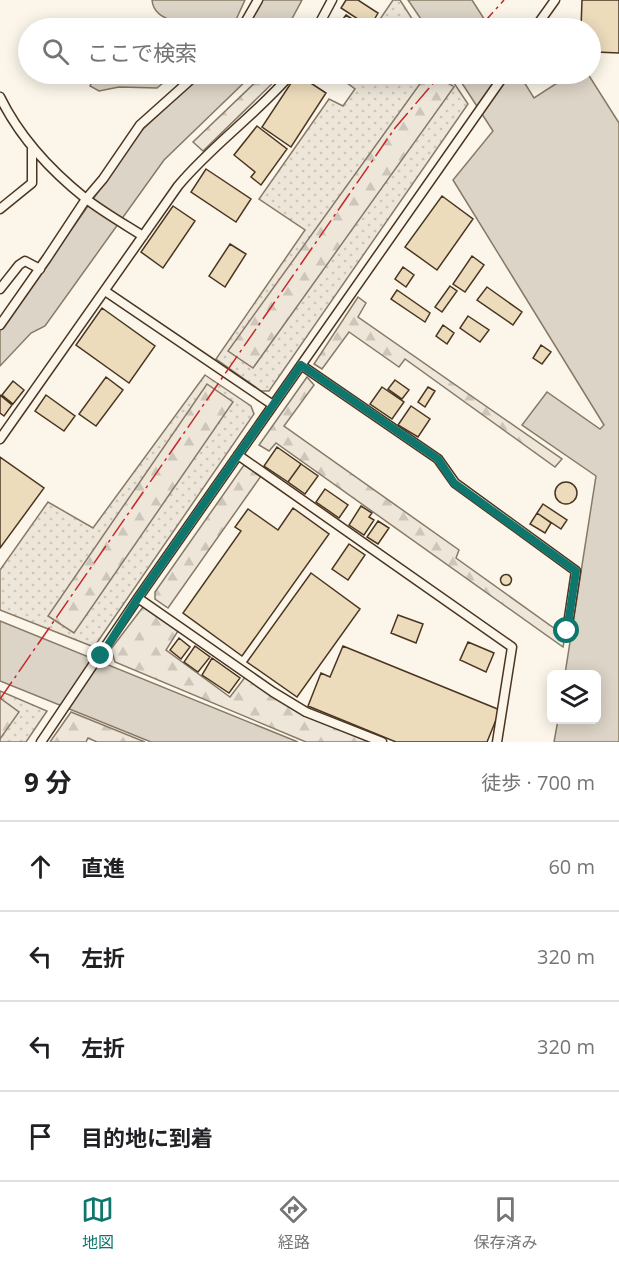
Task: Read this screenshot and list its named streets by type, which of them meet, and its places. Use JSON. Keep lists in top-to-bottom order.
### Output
{
  "page": {
    "search": "ここで検索",
    "heading": ["9 分", "徒歩 · 700 m"],
    "list": [
      ["直進", "60 m"],
      ["左折", "320 m"],
      ["左折", "320 m"],
      "目的地に到着"
    ],
    "nav": ["地図", "経路", "保存済み"]
  }
}
